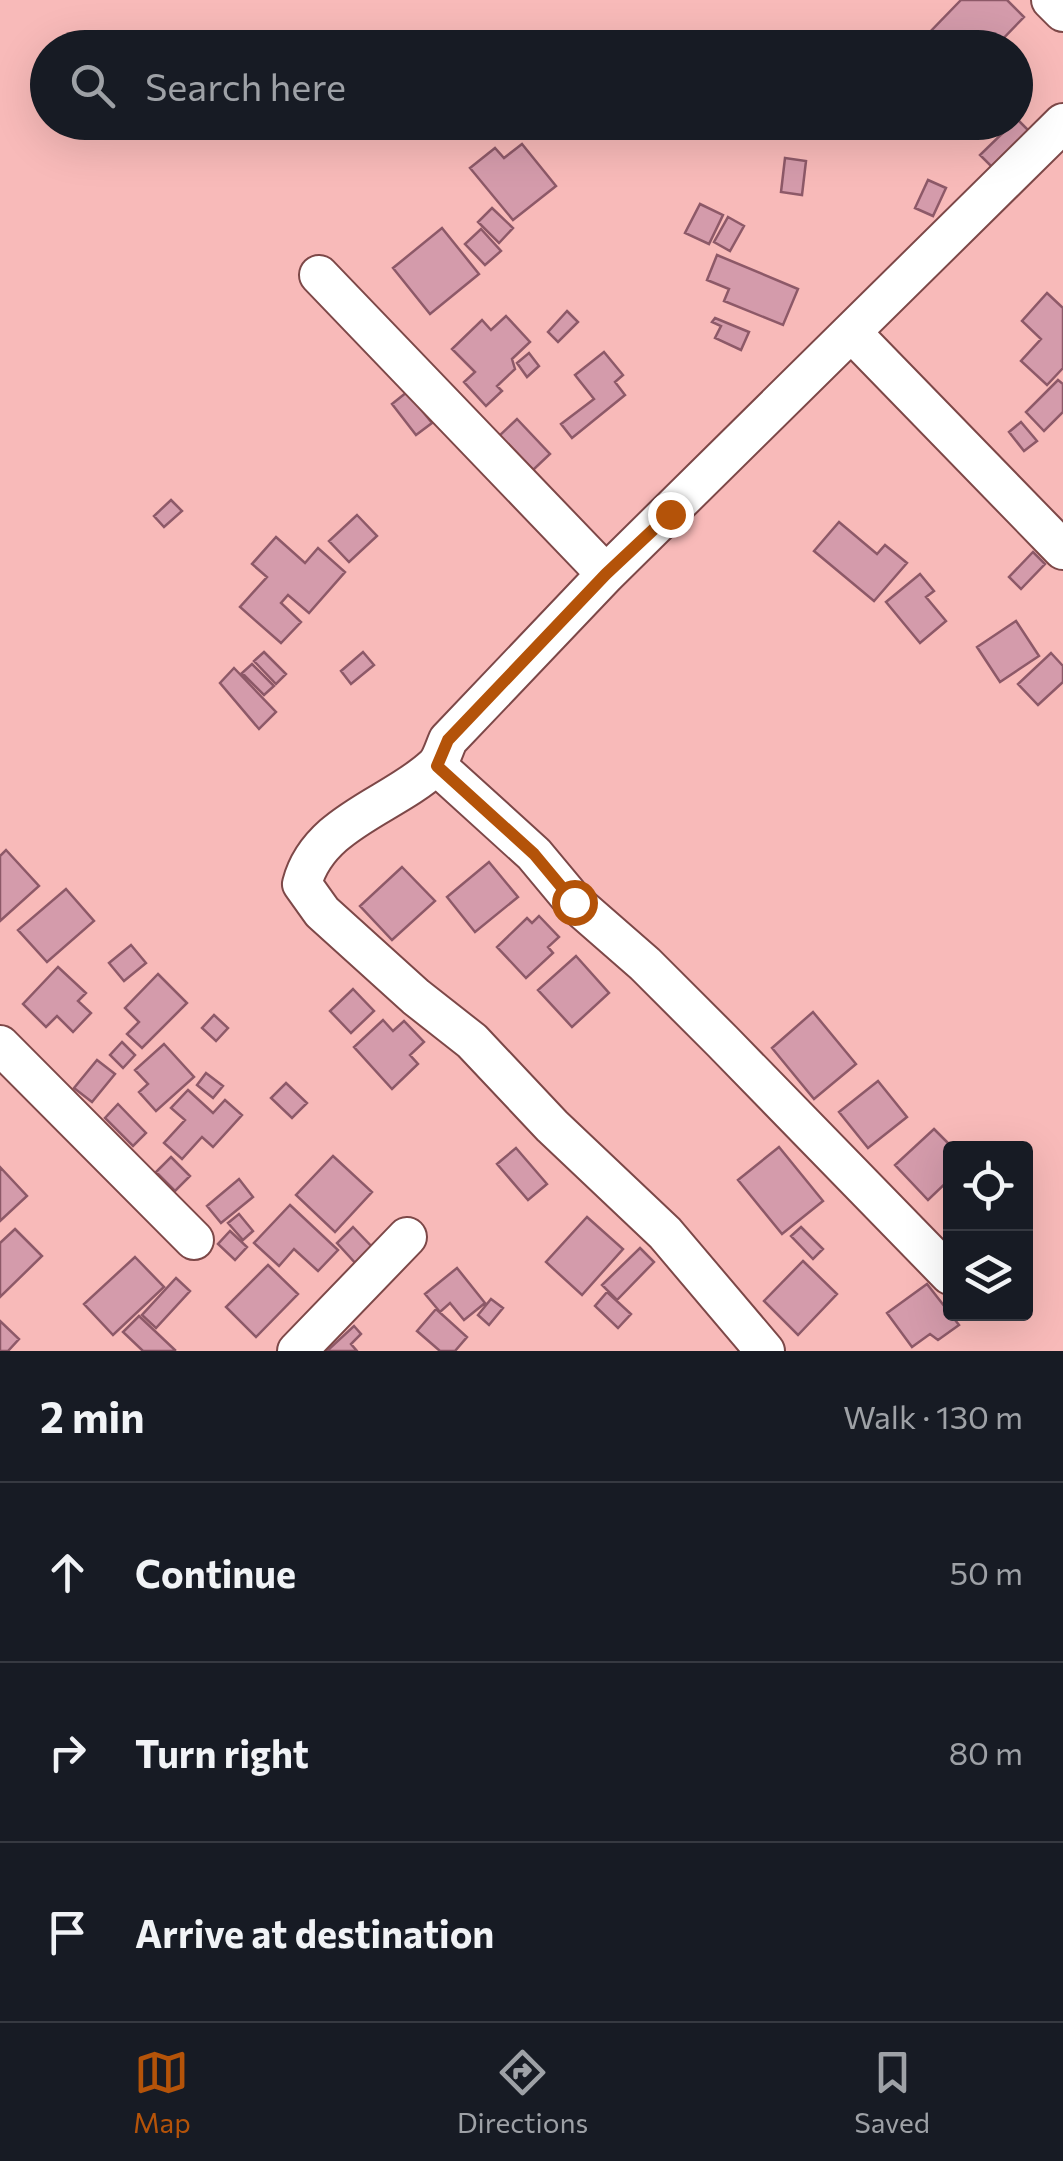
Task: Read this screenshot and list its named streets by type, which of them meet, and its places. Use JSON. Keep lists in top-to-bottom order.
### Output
{
  "page": {
    "search": "Search here",
    "heading": ["2 min", "Walk · 130 m"],
    "list": [
      ["Continue", "50 m"],
      ["Turn right", "80 m"],
      "Arrive at destination"
    ],
    "nav": ["Map", "Directions", "Saved"]
  }
}
